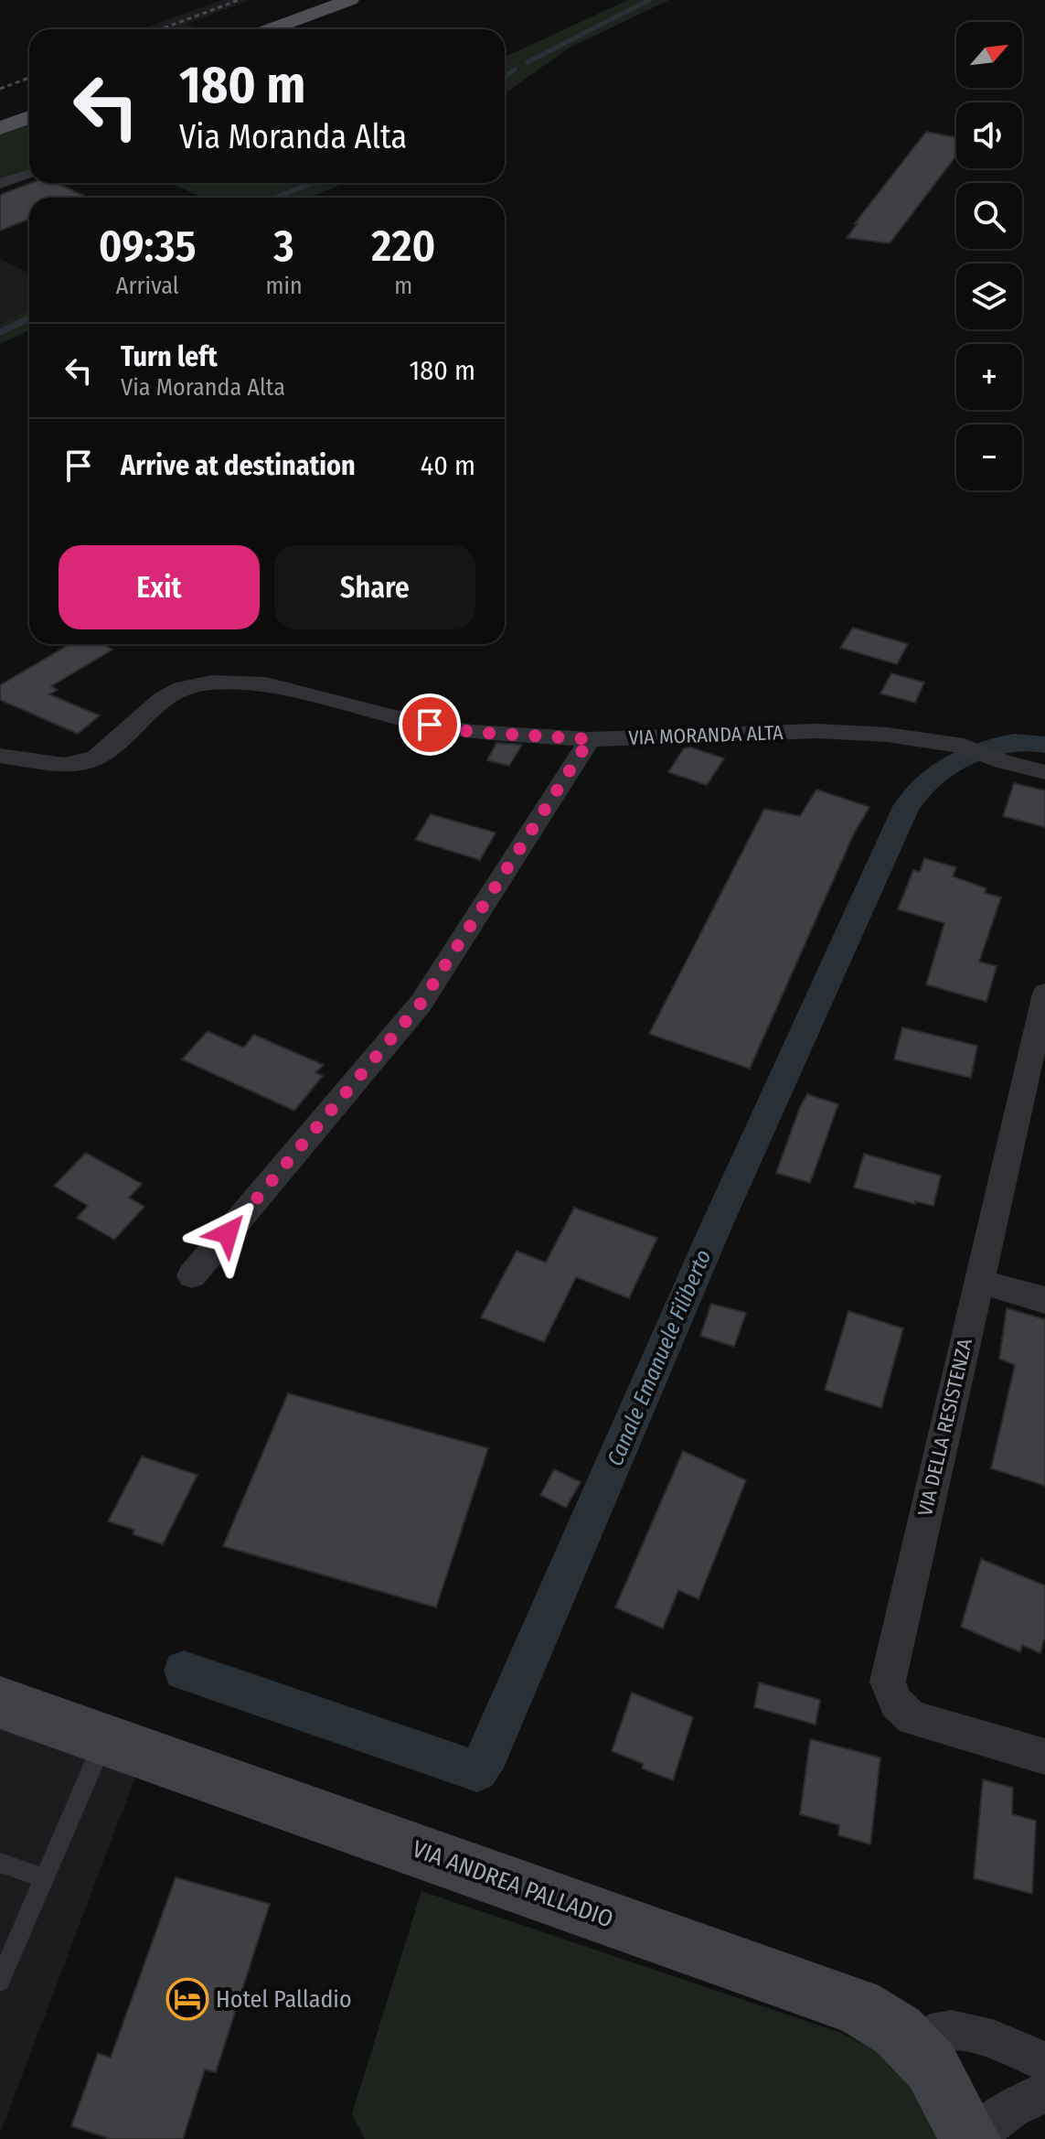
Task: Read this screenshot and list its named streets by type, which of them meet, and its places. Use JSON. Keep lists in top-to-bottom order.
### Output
{
  "streets": {
    "street": ["VIA MORANDA ALTA", "VIA DELLA RESISTENZA", "VIA ANDREA PALLADIO"]
  },
  "water": ["Canale Emanuele Filiberto"],
  "places": {
    "hotel": ["Hotel Palladio"]
  },
  "north": "top right",
  "page": {
    "map_buttons": ["+", "−"],
    "turn": ["180 m", "Via Moranda Alta"],
    "eta": [
      "09:35",
      "Arrival",
      "3",
      "min",
      "220",
      "m"
    ],
    "list": [
      {
        "name": "Turn left",
        "note": "Via Moranda Alta",
        "value": "180 m"
      },
      {
        "name": "Arrive at destination",
        "value": "40 m"
      }
    ],
    "buttons": ["Exit", "Share"]
  }
}
